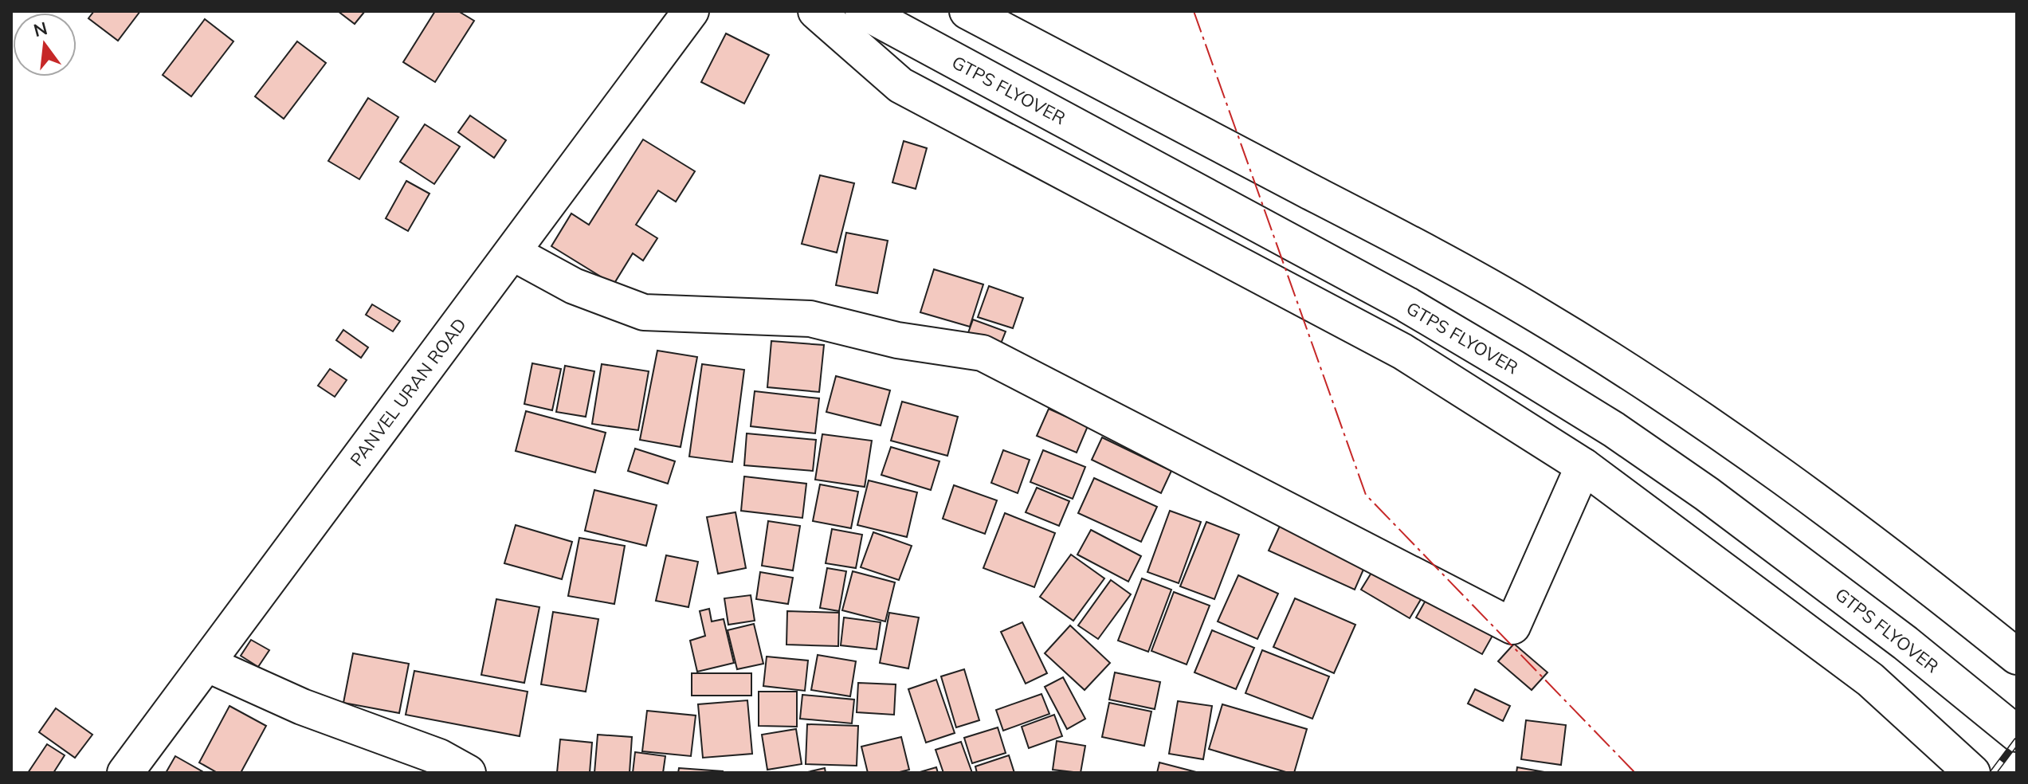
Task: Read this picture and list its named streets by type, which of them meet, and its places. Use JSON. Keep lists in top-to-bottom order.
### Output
{
  "streets": {
    "main road": ["GTPS FLYOVER", "PANVEL URAN ROAD"]
  },
  "north": "top"
}
